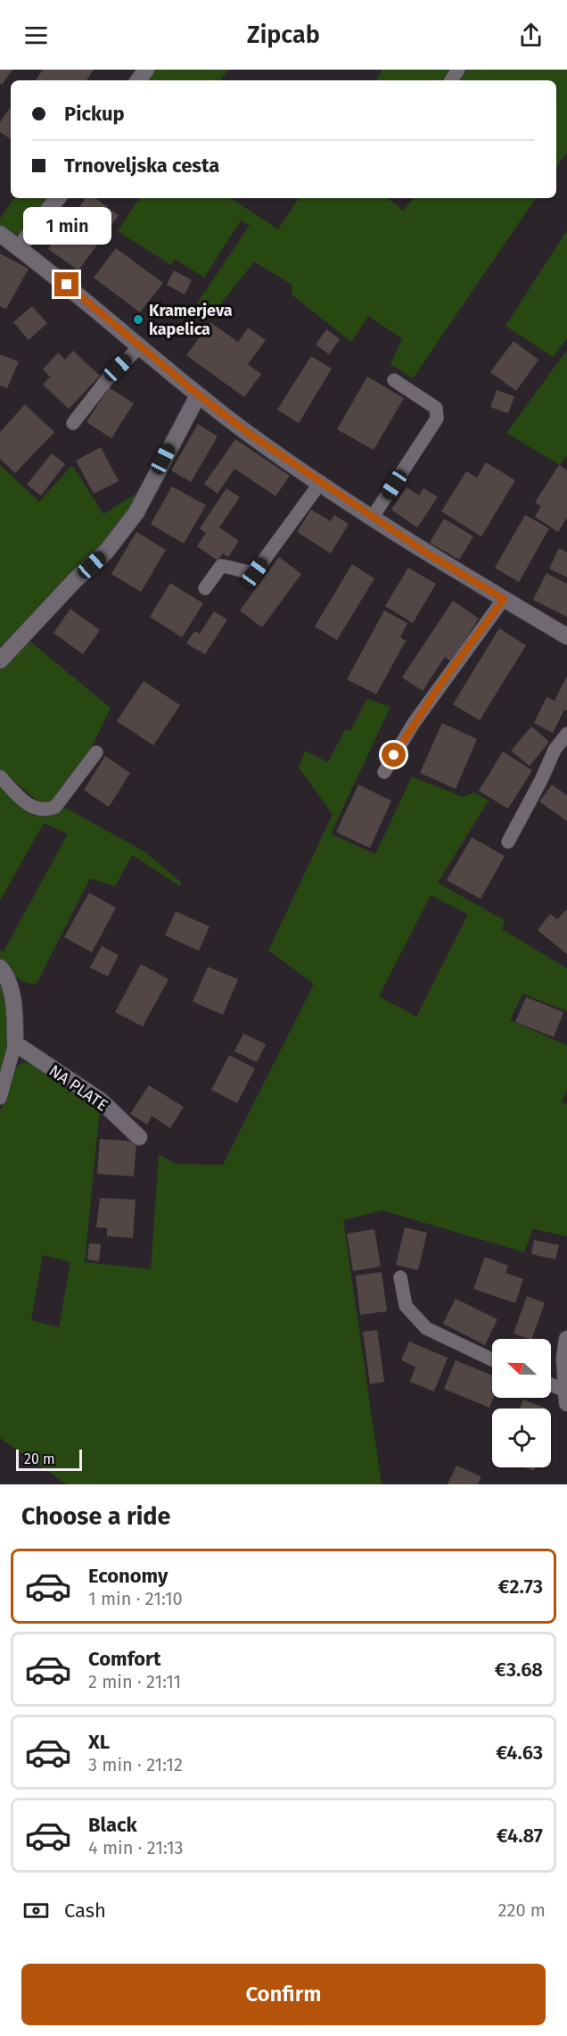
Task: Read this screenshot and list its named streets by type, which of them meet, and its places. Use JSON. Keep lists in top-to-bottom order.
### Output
{
  "streets": {
    "street": ["NA PLATE"]
  },
  "places": ["Kramerjeva kapelica"],
  "scale_bar": "20 m",
  "north": "left",
  "page": {
    "header": "Zipcab",
    "banner": ["Pickup", "Trnoveljska cesta"],
    "bubble": "1 min",
    "scale": "20 m",
    "heading": "Choose a ride",
    "list": [
      {
        "name": "Economy",
        "note": "1 min · 21:10",
        "value": "€2.73"
      },
      {
        "name": "Comfort",
        "note": "2 min · 21:11",
        "value": "€3.68"
      },
      {
        "name": "XL",
        "note": "3 min · 21:12",
        "value": "€4.63"
      },
      {
        "name": "Black",
        "note": "4 min · 21:13",
        "value": "€4.87"
      }
    ],
    "pay": ["Cash", "220 m"],
    "buttons": "Confirm"
  }
}
